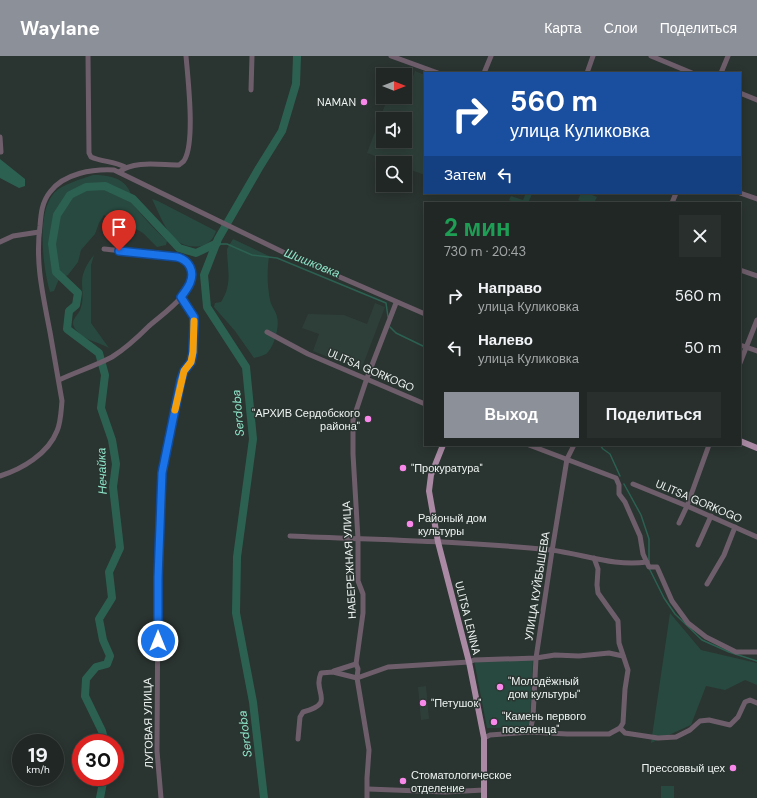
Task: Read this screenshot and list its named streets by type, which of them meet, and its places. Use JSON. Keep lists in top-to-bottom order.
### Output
{
  "streets": {
    "main road": ["ULITSA LENINA"],
    "street": [
      "ULITSA GORKOGO",
      "НАБЕРЕЖНАЯ УЛИЦА",
      "УЛИЦА КУЙБЫШЕВА",
      "ЛУГОВАЯ УЛИЦА"
    ]
  },
  "crossings": [
    ["ULITSA GORKOGO", "НАБЕРЕЖНАЯ УЛИЦА"]
  ],
  "water": ["Шишковка", "Serdoba", "Нечайка"],
  "places": [
    "NAMAN",
    "\"АРХИВ Сердобского района\"",
    "\"Прокуратура\"",
    "Районый дом культуры",
    "\"Молодёжный дом культуры\"",
    "\"Петушок\"",
    "\"Камень первого поселенца\"",
    "Прессоввый цех",
    "Стоматологическое отделение"
  ],
  "north": "right",
  "page": {
    "header": "Waylane",
    "nav": ["Карта", "Слои", "Поделиться"],
    "turn": ["560 m", "улица Куликовка"],
    "then": "Затем",
    "heading": ["2 мин", "730 m · 20:43"],
    "list": [
      {
        "name": "Направо",
        "note": "улица Куликовка",
        "value": "560 m"
      },
      {
        "name": "Налево",
        "note": "улица Куликовка",
        "value": "50 m"
      }
    ],
    "buttons": ["Выход", "Поделиться"],
    "speed": "19 km/h",
    "limit": "30"
  }
}
